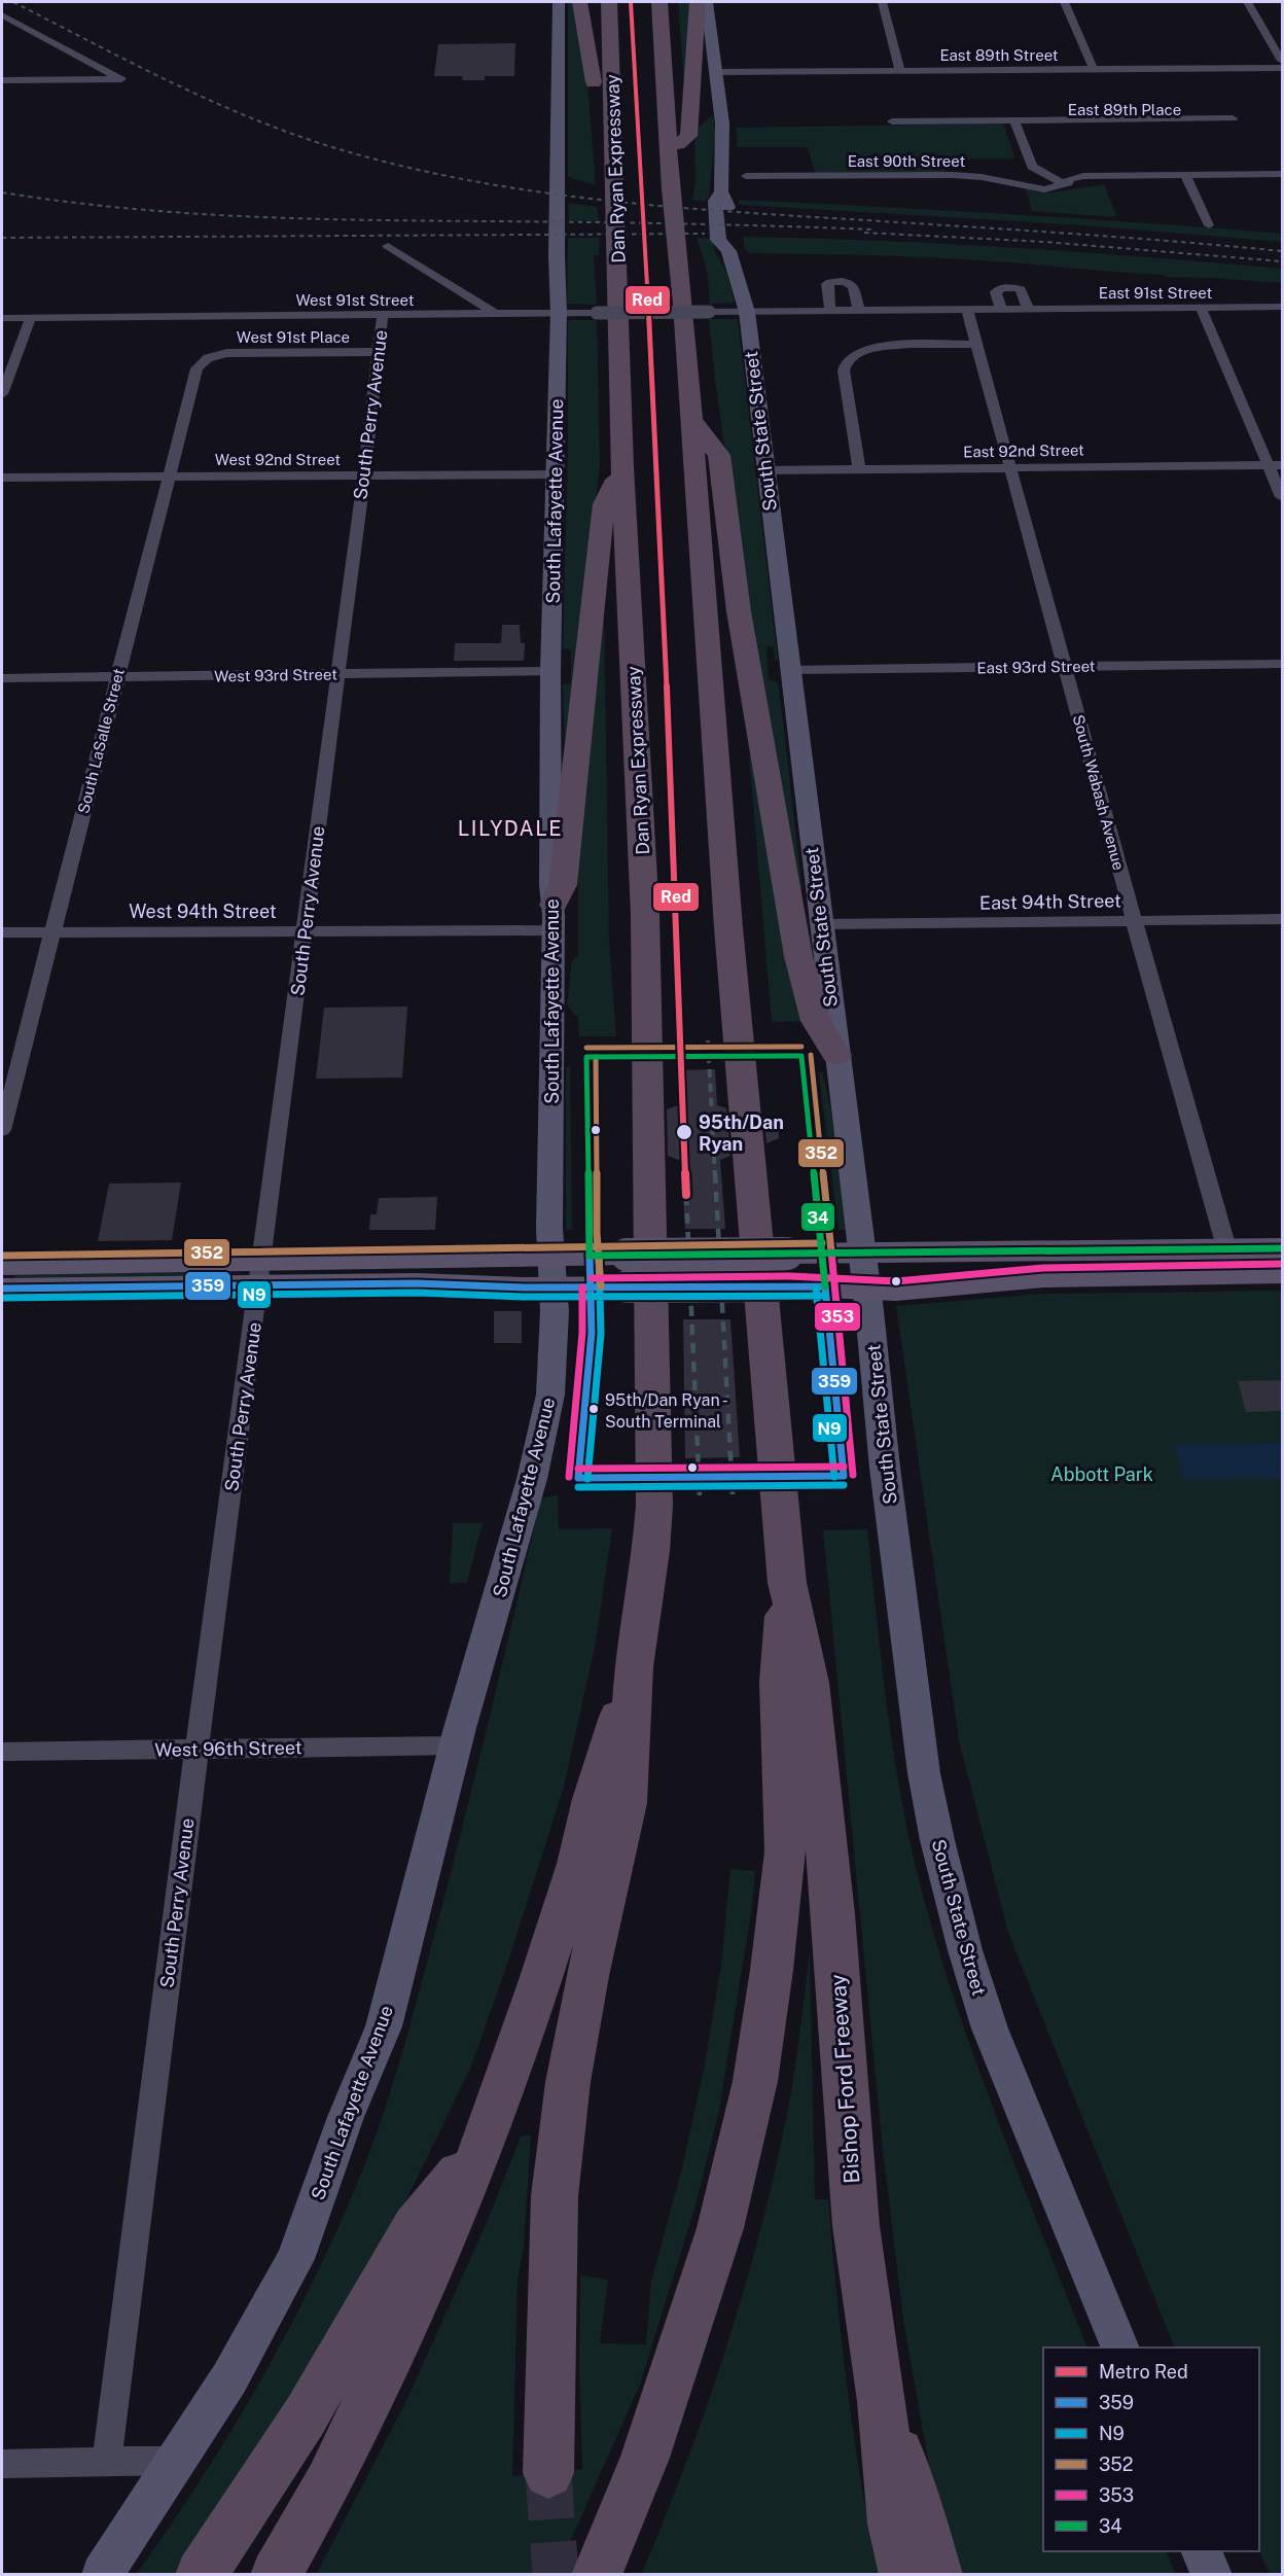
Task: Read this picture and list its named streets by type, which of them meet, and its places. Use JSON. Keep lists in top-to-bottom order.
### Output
{
  "streets": {
    "highway": ["Dan Ryan Expressway", "Bishop Ford Freeway"],
    "main road": ["South State Street", "South Lafayette Avenue"],
    "street": [
      "East 89th Street",
      "East 89th Place",
      "East 90th Street",
      "East 91st Street",
      "West 91st Street",
      "West 91st Place",
      "South Perry Avenue",
      "East 92nd Street",
      "West 92nd Street",
      "East 93rd Street",
      "West 93rd Street",
      "South LaSalle Street",
      "South Wabash Avenue",
      "East 94th Street",
      "West 94th Street",
      "West 96th Street"
    ]
  },
  "crossings": [
    ["East 89th Street", "South State Street"],
    ["East 91st Street", "West 91st Street"],
    ["East 91st Street", "South State Street"],
    ["East 91st Street", "South Wabash Avenue"],
    ["West 91st Street", "South Perry Avenue"],
    ["West 91st Street", "South Lafayette Avenue"],
    ["West 91st Place", "South Perry Avenue"],
    ["West 91st Place", "South LaSalle Street"],
    ["South Perry Avenue", "West 92nd Street"],
    ["South Perry Avenue", "West 93rd Street"],
    ["South Perry Avenue", "West 94th Street"],
    ["South Perry Avenue", "West 96th Street"],
    ["South State Street", "East 92nd Street"],
    ["South State Street", "East 93rd Street"],
    ["South State Street", "East 94th Street"],
    ["East 92nd Street", "South Wabash Avenue"],
    ["West 92nd Street", "South Lafayette Avenue"],
    ["West 92nd Street", "South LaSalle Street"],
    ["South Lafayette Avenue", "West 93rd Street"],
    ["South Lafayette Avenue", "West 94th Street"],
    ["South Lafayette Avenue", "West 96th Street"],
    ["East 93rd Street", "South Wabash Avenue"],
    ["West 93rd Street", "South LaSalle Street"],
    ["South LaSalle Street", "West 94th Street"],
    ["South Wabash Avenue", "East 94th Street"]
  ],
  "districts": ["LILYDALE"],
  "parks": ["Abbott Park"],
  "places": ["95th/Dan Ryan", "95th/Dan Ryan - South Terminal"],
  "lines": [
    "metro line Red",
    "transit line 352",
    "transit line 34",
    "transit line 353",
    "transit line 359",
    "transit line N9"
  ],
  "legend": [
    "Metro Red",
    "359",
    "N9",
    "352",
    "353",
    "34"
  ]
}
